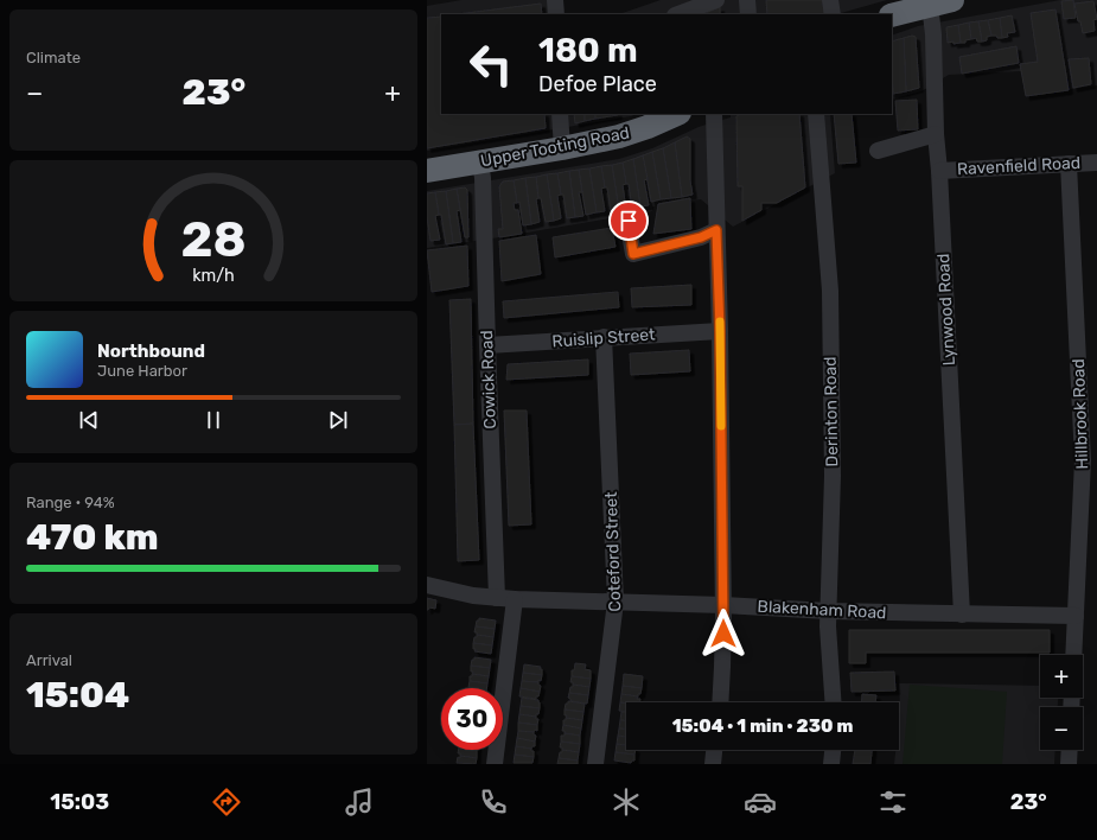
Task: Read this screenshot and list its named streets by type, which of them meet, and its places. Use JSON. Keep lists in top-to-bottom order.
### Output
{
  "streets": {
    "highway": ["Upper Tooting Road"],
    "street": [
      "Ravenfield Road",
      "Lynwood Road",
      "Ruislip Street",
      "Cowick Road",
      "Derinton Road",
      "Hillbrook Road",
      "Coteford Street",
      "Blakenham Road"
    ]
  },
  "crossings": [
    ["Upper Tooting Road", "Cowick Road"],
    ["Ravenfield Road", "Lynwood Road"],
    ["Ravenfield Road", "Hillbrook Road"],
    ["Lynwood Road", "Blakenham Road"],
    ["Ruislip Street", "Cowick Road"],
    ["Ruislip Street", "Coteford Street"],
    ["Cowick Road", "Blakenham Road"],
    ["Derinton Road", "Blakenham Road"],
    ["Hillbrook Road", "Blakenham Road"],
    ["Coteford Street", "Blakenham Road"]
  ],
  "page": {
    "tile": [
      "Climate",
      ["Range · 94%", "470 km"],
      ["Arrival", "15:04"]
    ],
    "turn": ["180 m", "Defoe Place"],
    "heat": ["−", "23°", "+"],
    "song": ["Northbound", "June Harbor"],
    "map_buttons": ["+", "−"],
    "limit": "30",
    "trip": "15:04 · 1 min · 230 m",
    "tabs": ["15:03", "23°"],
    "gauge": ["28", "km/h"]
  }
}
